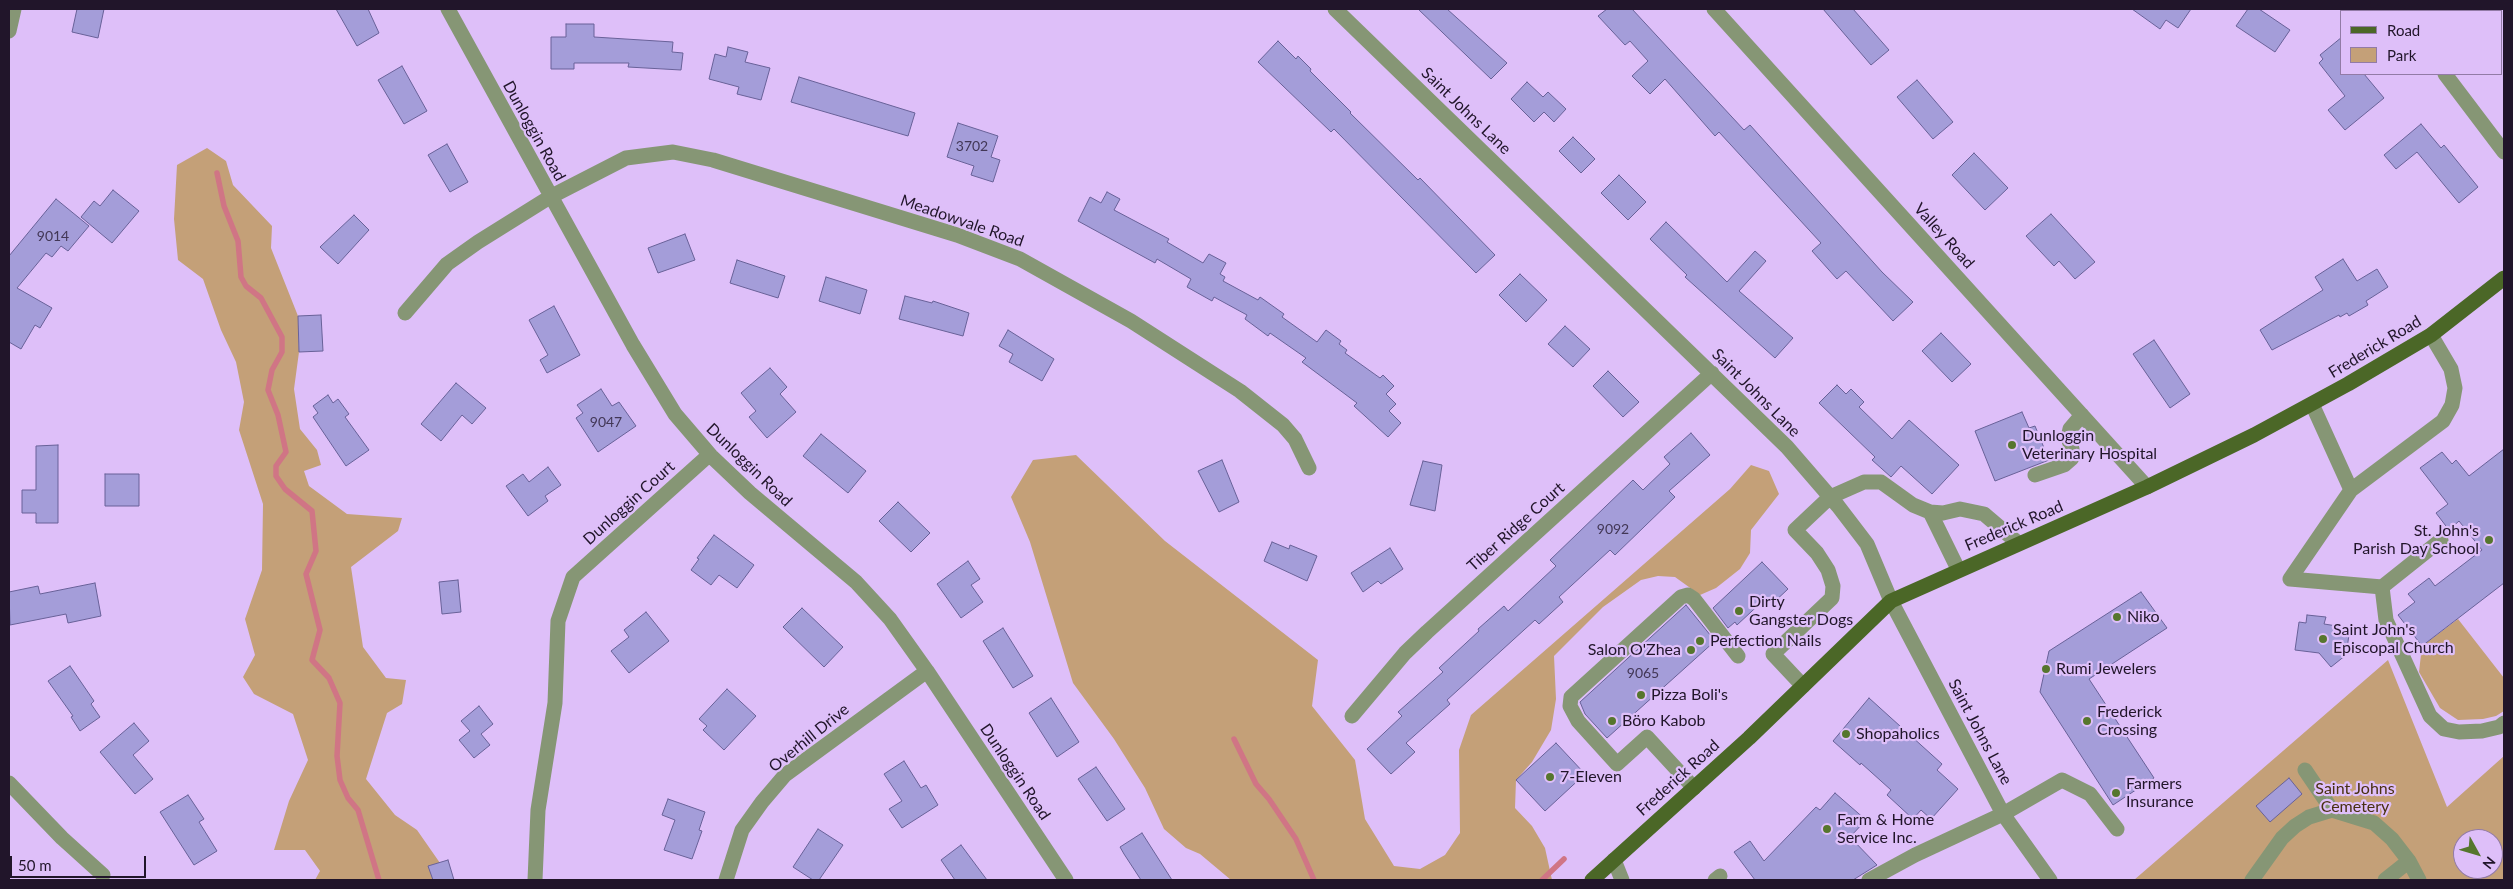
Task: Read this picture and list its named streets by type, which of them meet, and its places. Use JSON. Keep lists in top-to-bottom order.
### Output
{
  "streets": {
    "main road": ["Frederick Road"],
    "street": [
      "Saint Johns Lane",
      "Dunloggin Road",
      "Meadowvale Road",
      "Valley Road",
      "Dunloggin Court",
      "Tiber Ridge Court",
      "Overhill Drive"
    ]
  },
  "crossings": [
    ["Saint Johns Lane", "Frederick Road"],
    ["Saint Johns Lane", "Tiber Ridge Court"],
    ["Dunloggin Road", "Meadowvale Road"],
    ["Dunloggin Road", "Dunloggin Court"],
    ["Dunloggin Road", "Overhill Drive"],
    ["Valley Road", "Frederick Road"]
  ],
  "parks": ["Saint Johns Cemetery"],
  "places": [
    "Dunloggin Veterinary Hospital",
    "St. John's Parish Day School",
    "Dirty Gangster Dogs",
    "Niko",
    "Saint John's Episcopal Church",
    "Perfection Nails",
    "Salon O'Zhea",
    "Rumi Jewelers",
    "Pizza Boli's",
    "Böro Kabob",
    "Frederick Crossing",
    "Shopaholics",
    "7-Eleven",
    "Farmers Insurance",
    "Farm & Home Service Inc."
  ],
  "house_numbers": [
    "3702",
    "9014",
    "9047",
    "9092",
    "9065"
  ],
  "legend": ["Road", "Park"],
  "scale_bar": "50 m",
  "north": "bottom right"
}
